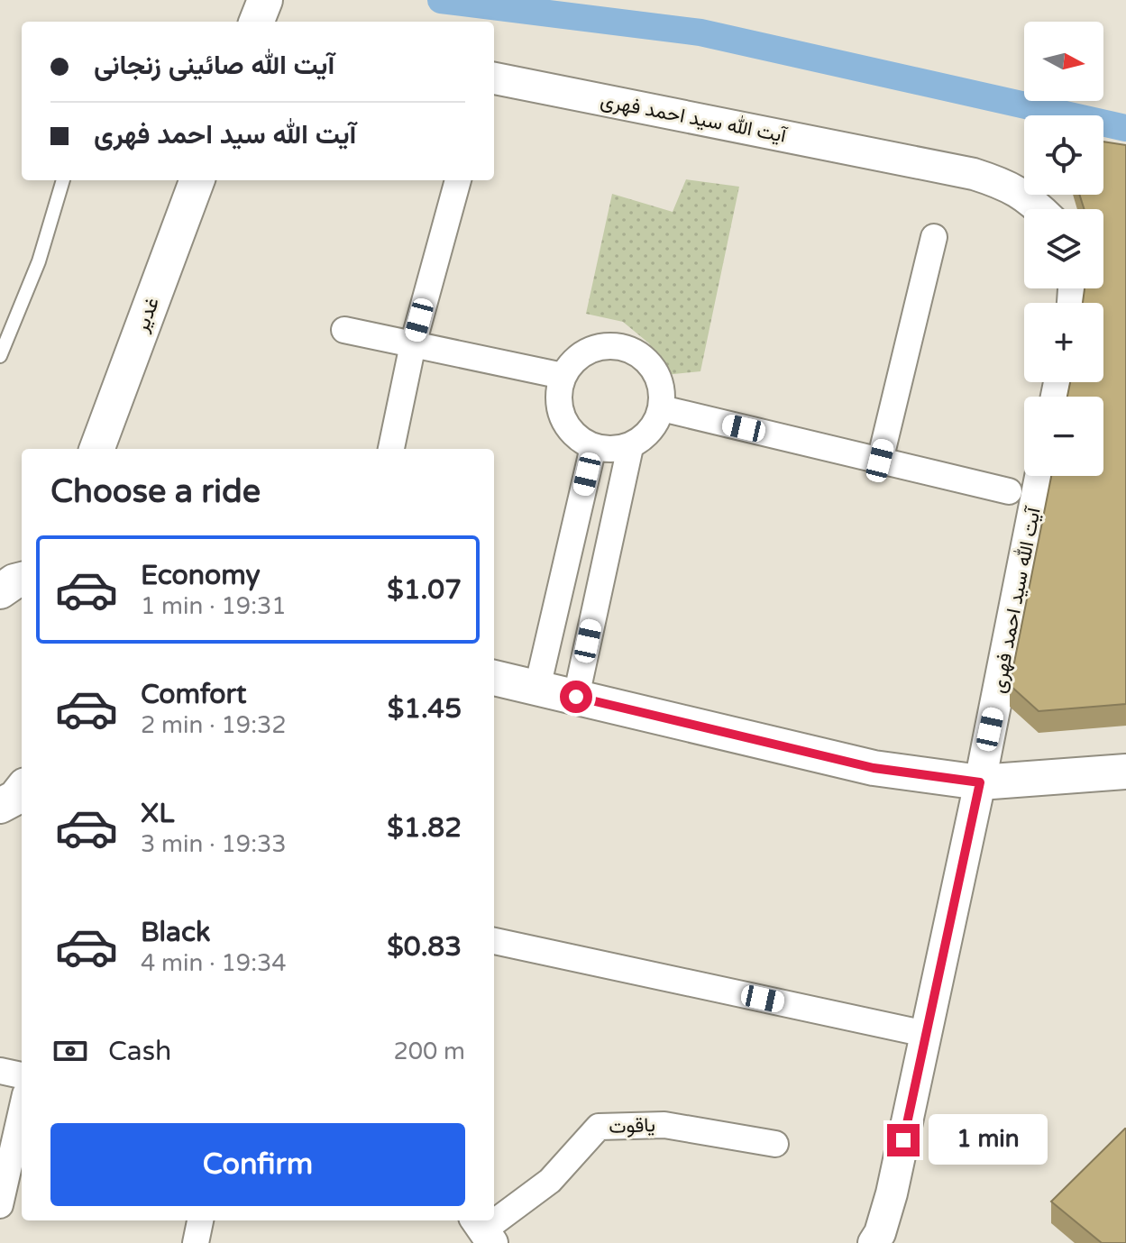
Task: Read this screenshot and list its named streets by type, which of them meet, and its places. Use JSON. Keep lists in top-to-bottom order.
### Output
{
  "streets": {
    "main road": ["غدیر"],
    "street": ["آیت الله سید احمد فهری", "یاقوت"]
  },
  "north": "right",
  "page": {
    "map_buttons": ["+", "−"],
    "banner": ["آیت الله صائینی زنجانی", "آیت الله سید احمد فهری"],
    "heading": "Choose a ride",
    "list": [
      {
        "name": "Economy",
        "note": "1 min · 19:31",
        "value": "$1.07"
      },
      {
        "name": "Comfort",
        "note": "2 min · 19:32",
        "value": "$1.45"
      },
      {
        "name": "XL",
        "note": "3 min · 19:33",
        "value": "$1.82"
      },
      {
        "name": "Black",
        "note": "4 min · 19:34",
        "value": "$0.83"
      }
    ],
    "pay": ["Cash", "200 m"],
    "buttons": "Confirm",
    "bubble": "1 min"
  }
}
